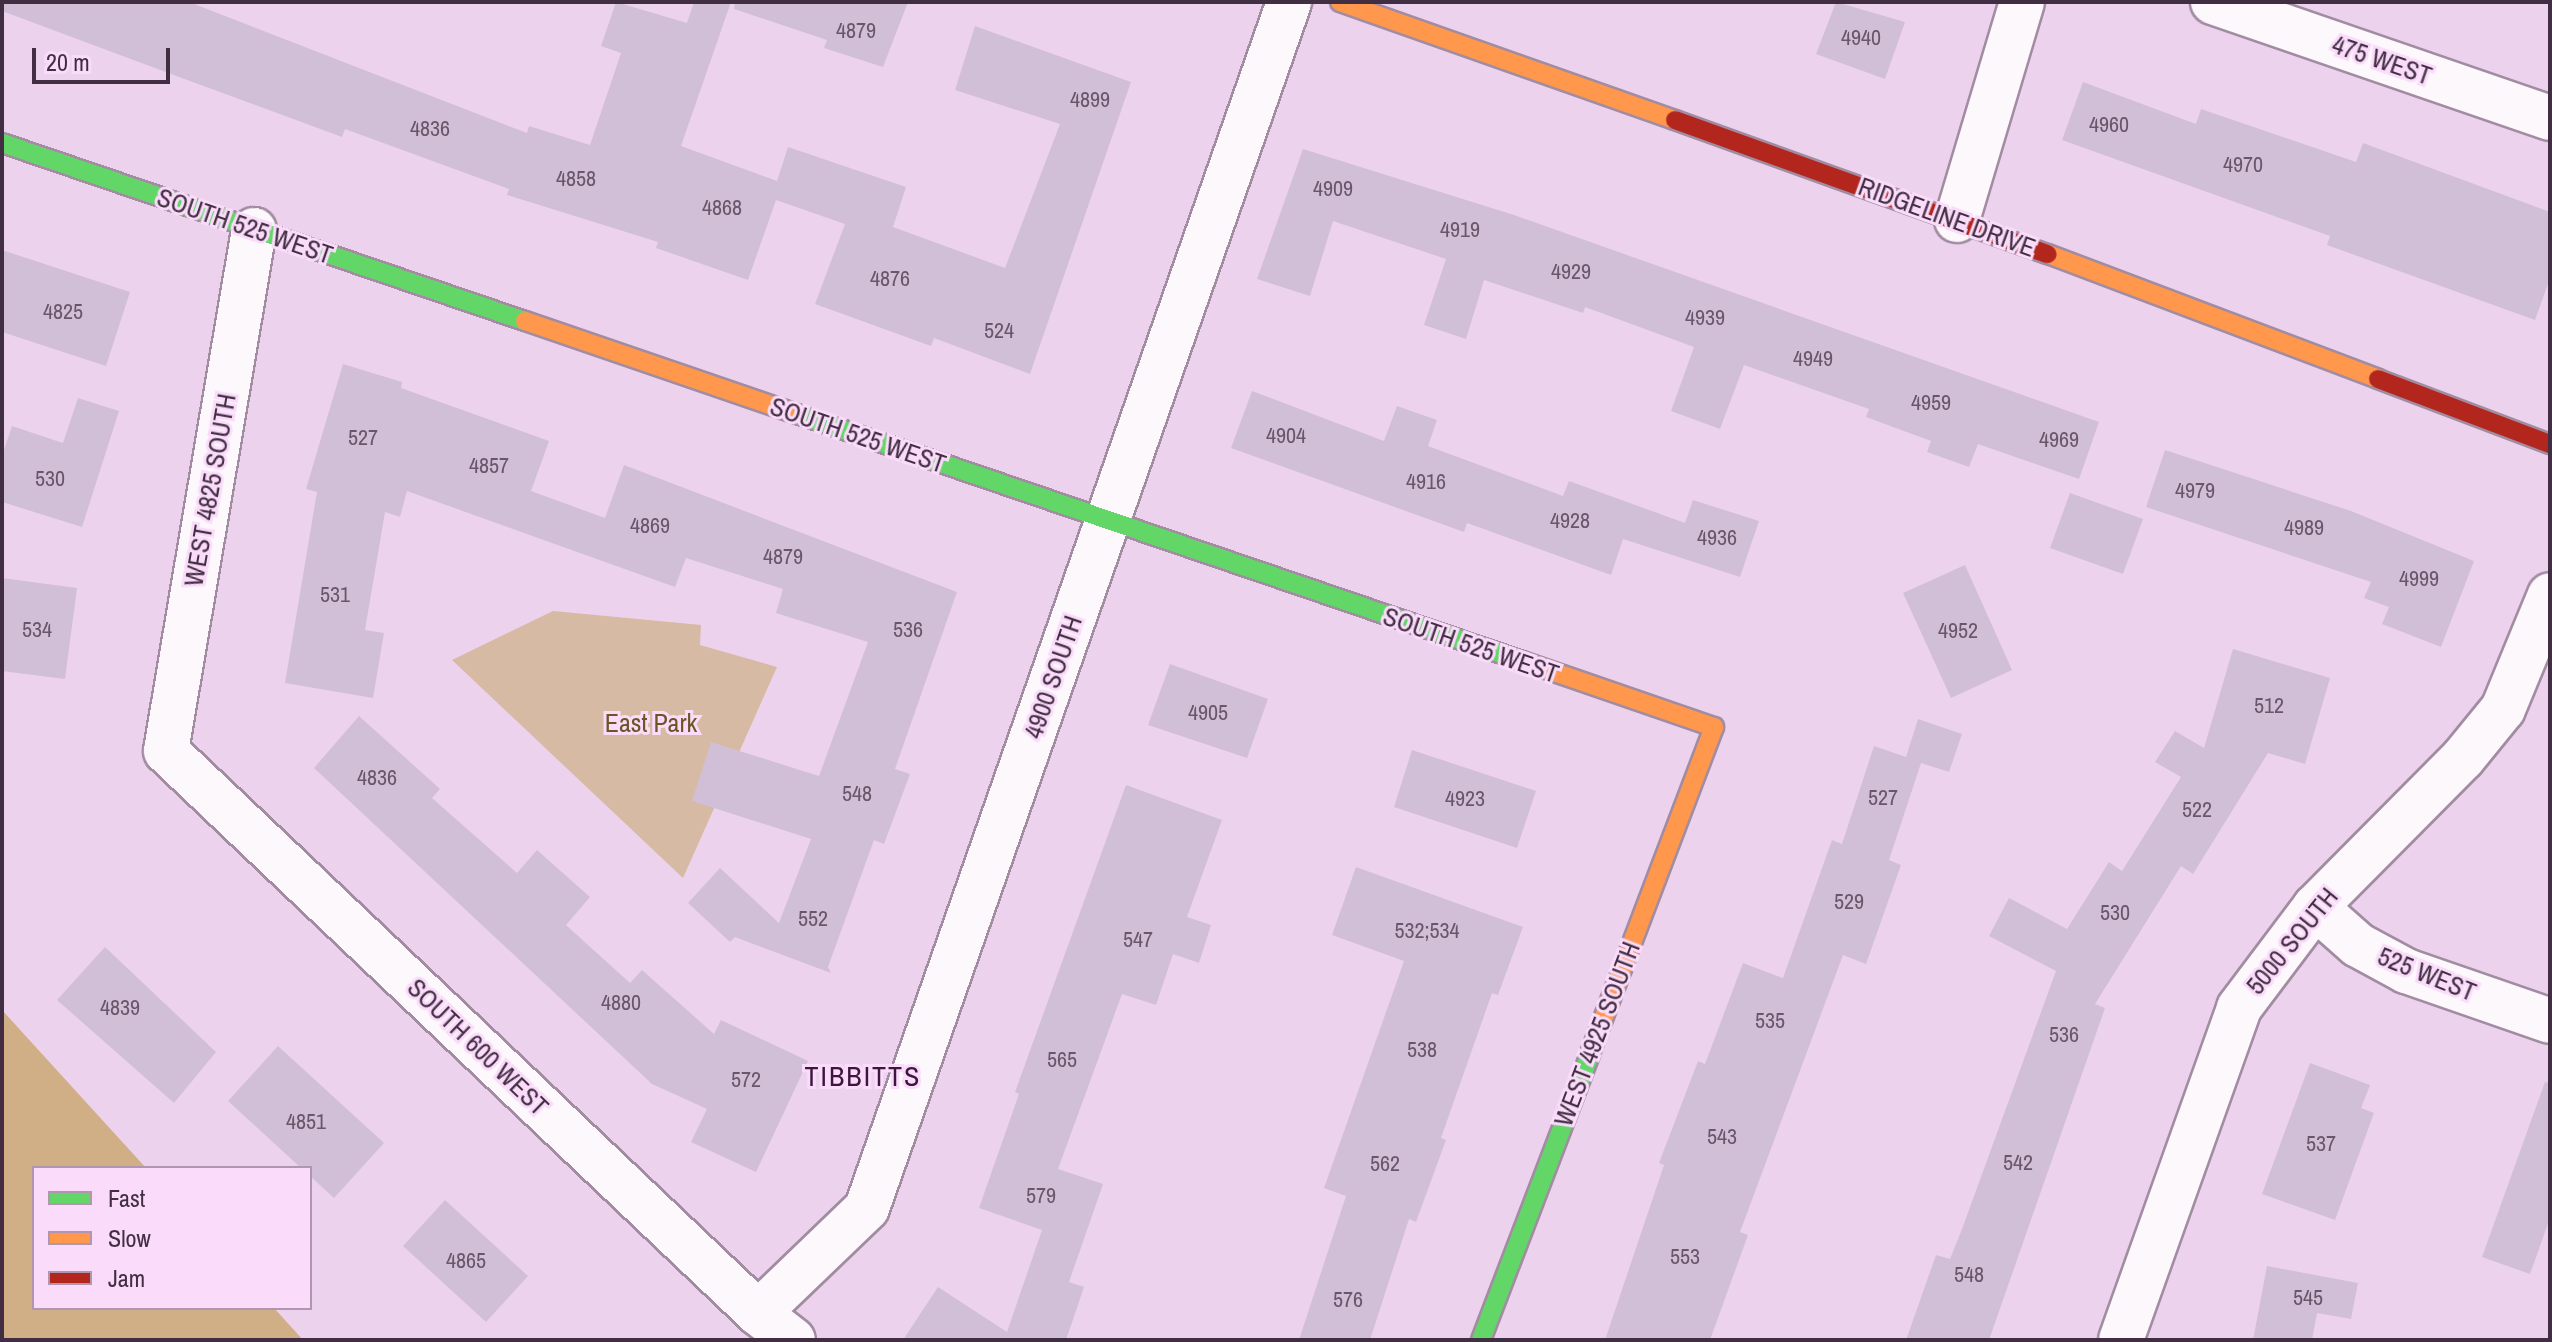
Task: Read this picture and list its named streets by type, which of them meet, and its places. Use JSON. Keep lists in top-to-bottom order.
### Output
{
  "streets": {
    "street": [
      "475 WEST",
      "RIDGELINE DRIVE",
      "SOUTH 525 WEST",
      "WEST 4825 SOUTH",
      "4900 SOUTH",
      "5000 SOUTH",
      "525 WEST",
      "WEST 4925 SOUTH",
      "SOUTH 600 WEST"
    ]
  },
  "crossings": [
    ["SOUTH 525 WEST", "WEST 4825 SOUTH"],
    ["SOUTH 525 WEST", "4900 SOUTH"],
    ["SOUTH 525 WEST", "WEST 4925 SOUTH"],
    ["WEST 4825 SOUTH", "SOUTH 600 WEST"],
    ["4900 SOUTH", "SOUTH 600 WEST"],
    ["5000 SOUTH", "525 WEST"]
  ],
  "districts": ["TIBBITTS"],
  "parks": ["East Park"],
  "house_numbers": [
    "4879",
    "4940",
    "4899",
    "4960",
    "4836",
    "4970",
    "4858",
    "4909",
    "4868",
    "4919",
    "4929",
    "4876",
    "4825",
    "4939",
    "524",
    "4949",
    "4959",
    "4904",
    "527",
    "4969",
    "4857",
    "530",
    "4916",
    "4979",
    "4928",
    "4869",
    "4989",
    "4936",
    "4879",
    "4999",
    "531",
    "534",
    "536",
    "4952",
    "512",
    "4905",
    "4836",
    "548",
    "527",
    "4923",
    "522",
    "529",
    "530",
    "552",
    "532;534",
    "547",
    "4880",
    "4839",
    "535",
    "536",
    "538",
    "565",
    "572",
    "4851",
    "543",
    "537",
    "542",
    "562",
    "579",
    "553",
    "4865",
    "548",
    "545",
    "576"
  ],
  "legend": ["Fast", "Slow", "Jam"],
  "scale_bar": "20 m"
}
